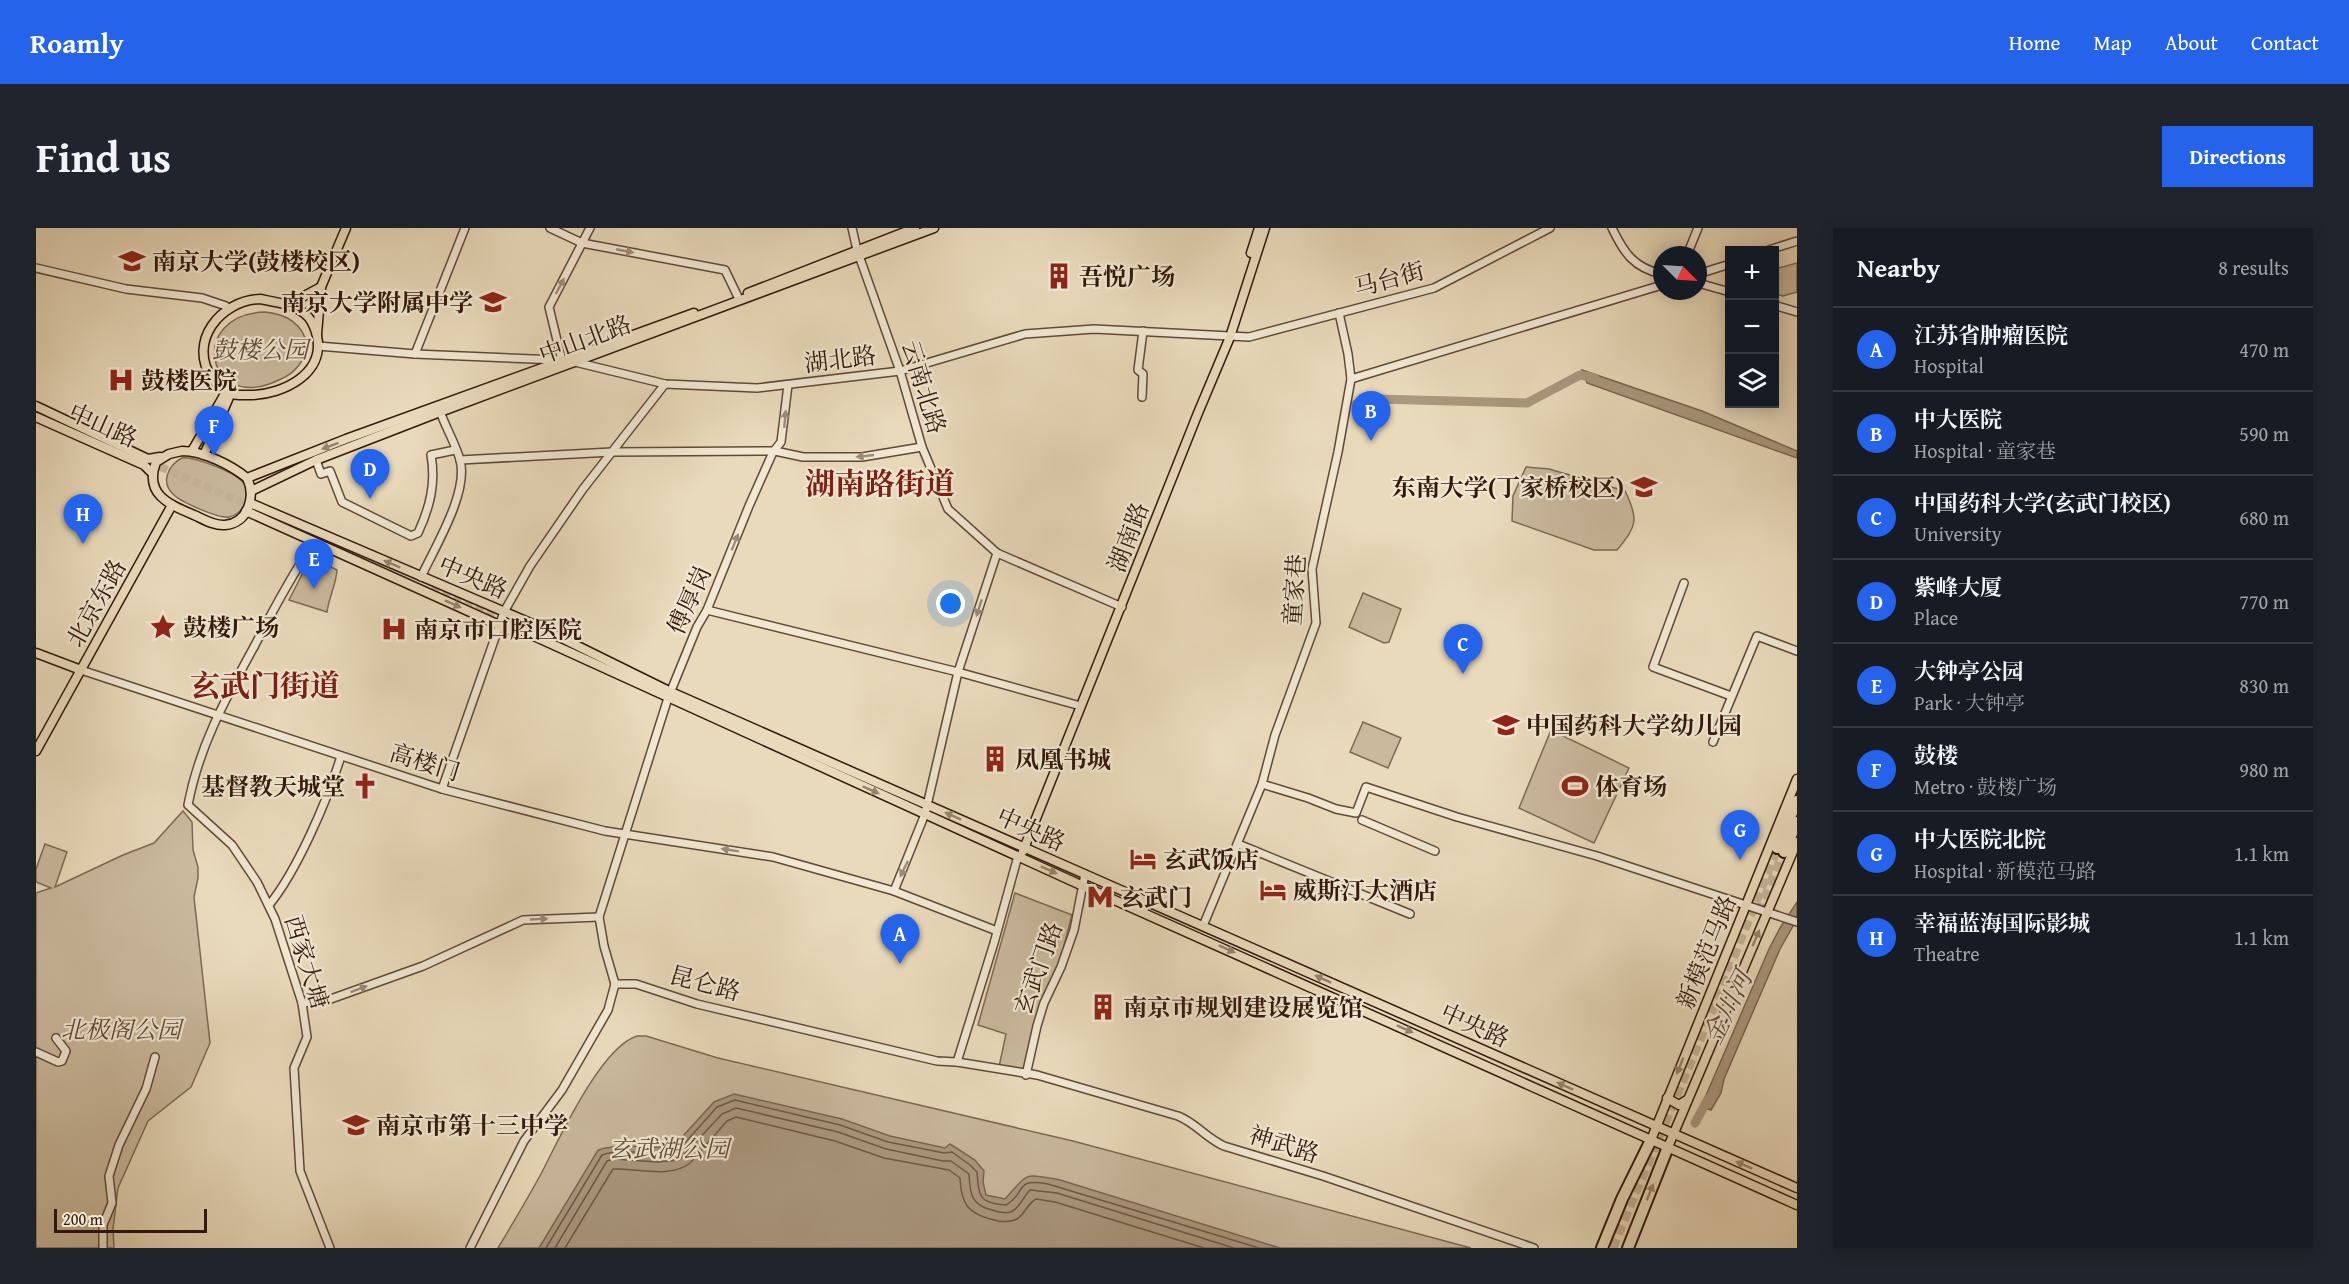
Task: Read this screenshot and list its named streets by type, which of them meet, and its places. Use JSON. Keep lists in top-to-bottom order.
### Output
{
  "streets": {
    "main road": [
      "中山北路",
      "中山路",
      "湖南路",
      "中央路",
      "北京东路",
      "新模范马路"
    ],
    "street": [
      "马台街",
      "湖北路",
      "云南北路",
      "童家巷",
      "傅厚岗",
      "高楼门",
      "西家大塘",
      "玄武门路",
      "昆仑路",
      "神武路"
    ]
  },
  "crossings": [
    ["马台街", "湖北路"],
    ["马台街", "湖南路"],
    ["马台街", "童家巷"],
    ["中山北路", "湖北路"],
    ["中山北路", "云南北路"],
    ["中山北路", "中山路"],
    ["中山北路", "中央路"],
    ["中山北路", "北京东路"],
    ["湖北路", "云南北路"],
    ["湖北路", "湖南路"],
    ["湖北路", "傅厚岗"],
    ["云南北路", "湖南路"],
    ["中山路", "中央路"],
    ["中山路", "北京东路"],
    ["湖南路", "中央路"],
    ["中央路", "童家巷"],
    ["中央路", "傅厚岗"],
    ["中央路", "北京东路"],
    ["中央路", "新模范马路"],
    ["中央路", "玄武门路"],
    ["傅厚岗", "高楼门"],
    ["北京东路", "高楼门"],
    ["高楼门", "西家大塘"],
    ["玄武门路", "神武路"],
    ["昆仑路", "神武路"]
  ],
  "one_way": ["傅厚岗"],
  "districts": ["湖南路街道", "玄武门街道"],
  "water": ["金川河"],
  "parks": ["鼓楼公园", "北极阁公园", "玄武湖公园"],
  "places": {
    "school or university": [
      "南京大学(鼓楼校区)",
      "南京大学附属中学",
      "东南大学(丁家桥校区)",
      "中国药科大学幼儿园",
      "南京市第十三中学"
    ],
    "building": ["吾悦广场", "凤凰书城", "南京市规划建设展览馆"],
    "hospital": ["鼓楼医院", "南京市口腔医院"],
    "place": ["鼓楼广场"],
    "church": ["基督教天城堂"],
    "sports": ["体育场"],
    "hotel": ["玄武饭店", "威斯汀大酒店"],
    "metro station": ["玄武门"]
  },
  "scale_bar": "200 m",
  "north": "bottom right",
  "page": {
    "header": "Roamly",
    "nav": [
      "Home",
      "Map",
      "About",
      "Contact"
    ],
    "title": "Find us",
    "buttons": "Directions",
    "heading": ["Nearby", "8 results"],
    "map_buttons": ["+", "−"],
    "list": [
      {
        "mark": "A",
        "name": "江苏省肿瘤医院",
        "note": "Hospital",
        "value": "470 m"
      },
      {
        "mark": "B",
        "name": "中大医院",
        "note": "Hospital · 童家巷",
        "value": "590 m"
      },
      {
        "mark": "C",
        "name": "中国药科大学(玄武门校区)",
        "note": "University",
        "value": "680 m"
      },
      {
        "mark": "D",
        "name": "紫峰大厦",
        "note": "Place",
        "value": "770 m"
      },
      {
        "mark": "E",
        "name": "大钟亭公园",
        "note": "Park · 大钟亭",
        "value": "830 m"
      },
      {
        "mark": "F",
        "name": "鼓楼",
        "note": "Metro · 鼓楼广场",
        "value": "980 m"
      },
      {
        "mark": "G",
        "name": "中大医院北院",
        "note": "Hospital · 新模范马路",
        "value": "1.1 km"
      },
      {
        "mark": "H",
        "name": "幸福蓝海国际影城",
        "note": "Theatre",
        "value": "1.1 km"
      }
    ],
    "pins": [
      "B",
      "F",
      "D",
      "H",
      "E",
      "C",
      "G",
      "A"
    ],
    "scale": "200 m"
  }
}
